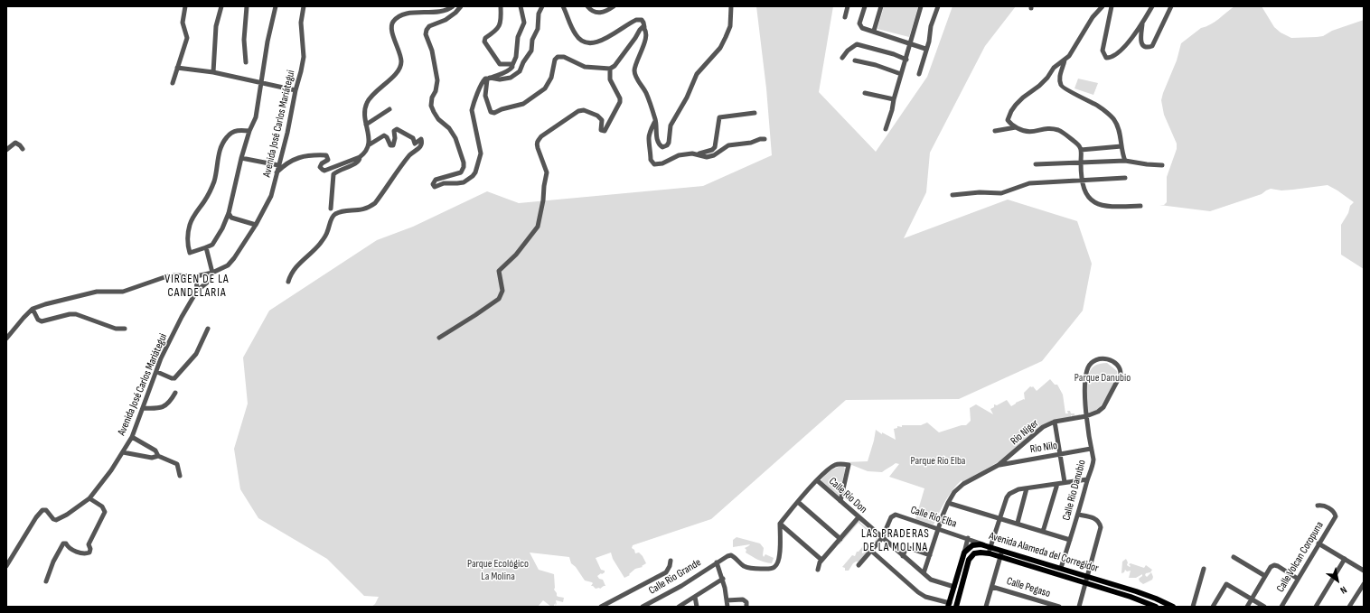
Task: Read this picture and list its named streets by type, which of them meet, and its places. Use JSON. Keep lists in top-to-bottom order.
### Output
{
  "streets": {
    "main road": ["Avenida Alameda del Corregidor"],
    "street": [
      "Avenida José Carlos Mariátegui",
      "Rio Niger",
      "Rio Nilo",
      "Calle Rio Danubio",
      "Calle Río Don",
      "Calle Río Elba",
      "Calle Volcan Coropuna",
      "Calle Rio Grande",
      "Calle Pegaso"
    ]
  },
  "crossings": [
    ["Rio Niger", "Rio Nilo"],
    ["Rio Niger", "Calle Rio Danubio"],
    ["Rio Nilo", "Calle Rio Danubio"],
    ["Calle Rio Danubio", "Avenida Alameda del Corregidor"],
    ["Calle Río Don", "Calle Río Elba"],
    ["Calle Río Elba", "Avenida Alameda del Corregidor"]
  ],
  "districts": ["VIRGEN DE LA CANDELARIA", "LAS PRADERAS DE LA MOLINA"],
  "parks": ["Parque Danubio", "Parque Río Elba", "Parque Ecológico La Molina"],
  "north": "bottom right"
}
